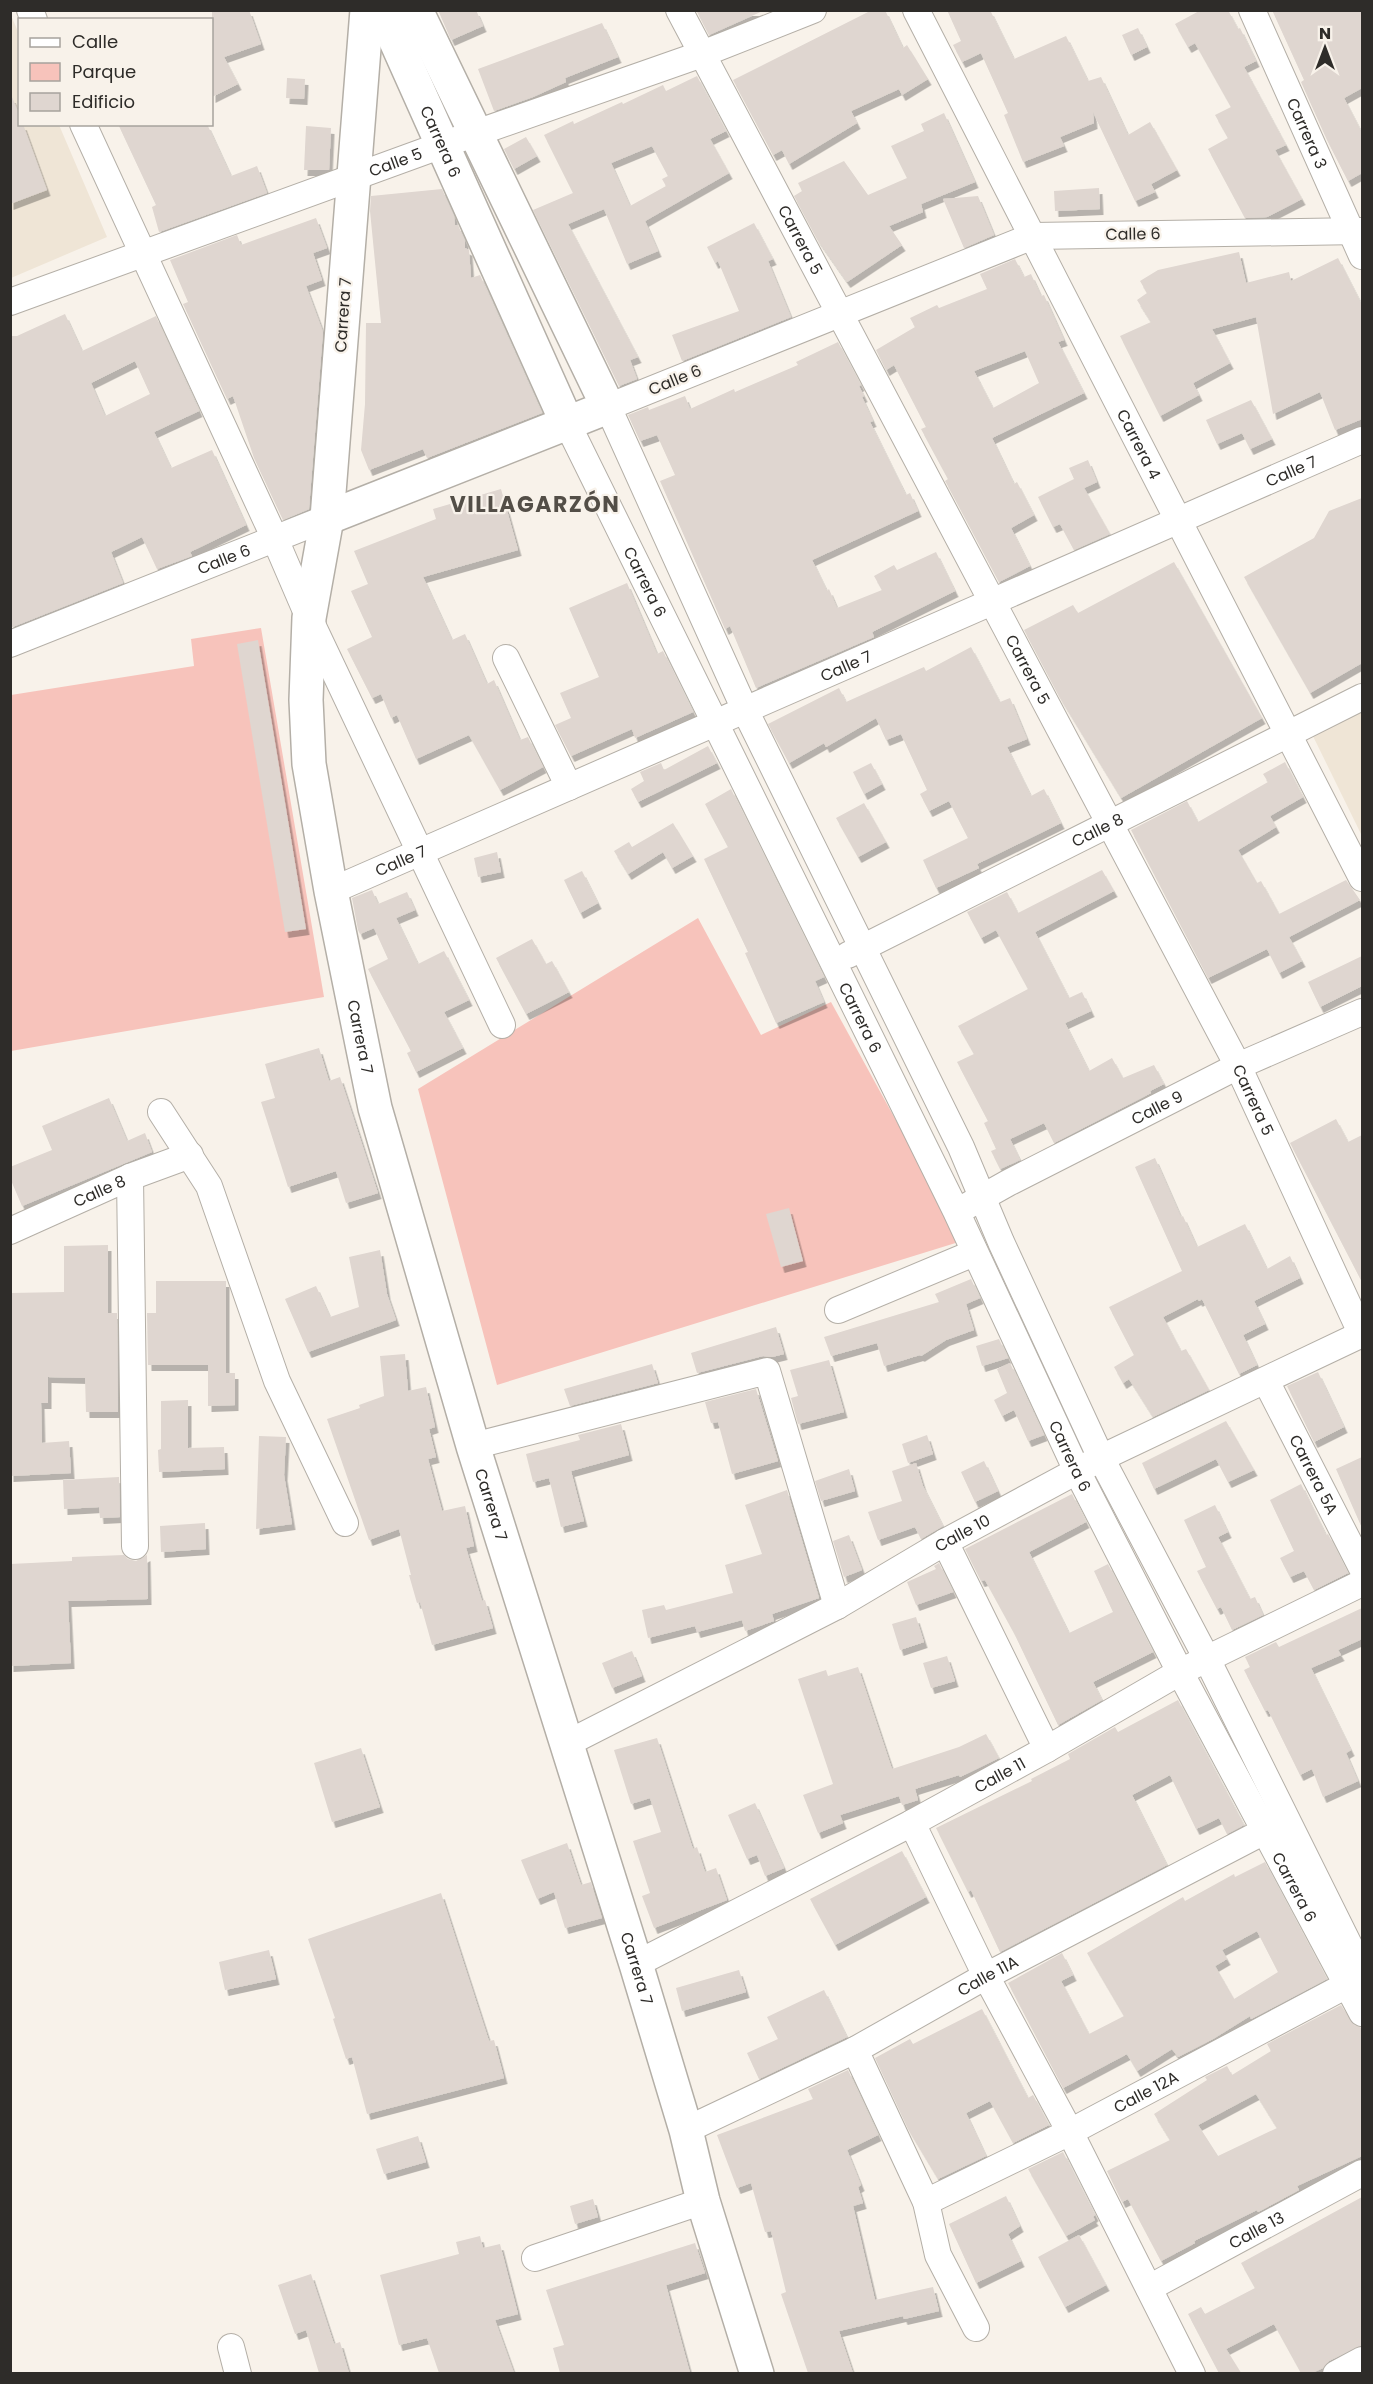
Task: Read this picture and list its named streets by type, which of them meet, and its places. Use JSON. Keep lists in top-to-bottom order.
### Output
{
  "streets": {
    "main road": ["Carrera 6", "Calle 6", "Carrera 7"],
    "street": [
      "Carrera 3",
      "Calle 5",
      "Carrera 5",
      "Carrera 4",
      "Calle 7",
      "Calle 8",
      "Calle 9",
      "Carrera 5A",
      "Calle 10",
      "Calle 11",
      "Calle 11A",
      "Calle 12A",
      "Calle 13"
    ]
  },
  "crossings": [
    ["Carrera 3", "Calle 6"],
    ["Carrera 6", "Calle 5"],
    ["Carrera 6", "Calle 6"],
    ["Carrera 6", "Calle 7"],
    ["Carrera 6", "Calle 8"],
    ["Carrera 6", "Calle 9"],
    ["Carrera 6", "Calle 10"],
    ["Carrera 6", "Calle 11"],
    ["Carrera 6", "Calle 11A"],
    ["Carrera 6", "Calle 12A"],
    ["Calle 5", "Carrera 5"],
    ["Calle 5", "Carrera 7"],
    ["Calle 6", "Carrera 5"],
    ["Calle 6", "Carrera 7"],
    ["Calle 6", "Carrera 4"],
    ["Carrera 5", "Calle 7"],
    ["Carrera 5", "Calle 8"],
    ["Carrera 5", "Calle 9"],
    ["Carrera 5", "Calle 10"],
    ["Carrera 7", "Calle 7"],
    ["Carrera 7", "Calle 10"],
    ["Carrera 7", "Calle 11"],
    ["Carrera 7", "Calle 11A"],
    ["Carrera 4", "Calle 7"],
    ["Carrera 4", "Calle 8"],
    ["Carrera 5A", "Calle 10"]
  ],
  "districts": ["VILLAGARZÓN"],
  "legend": ["Calle", "Parque", "Edificio"],
  "north": "top"
}
